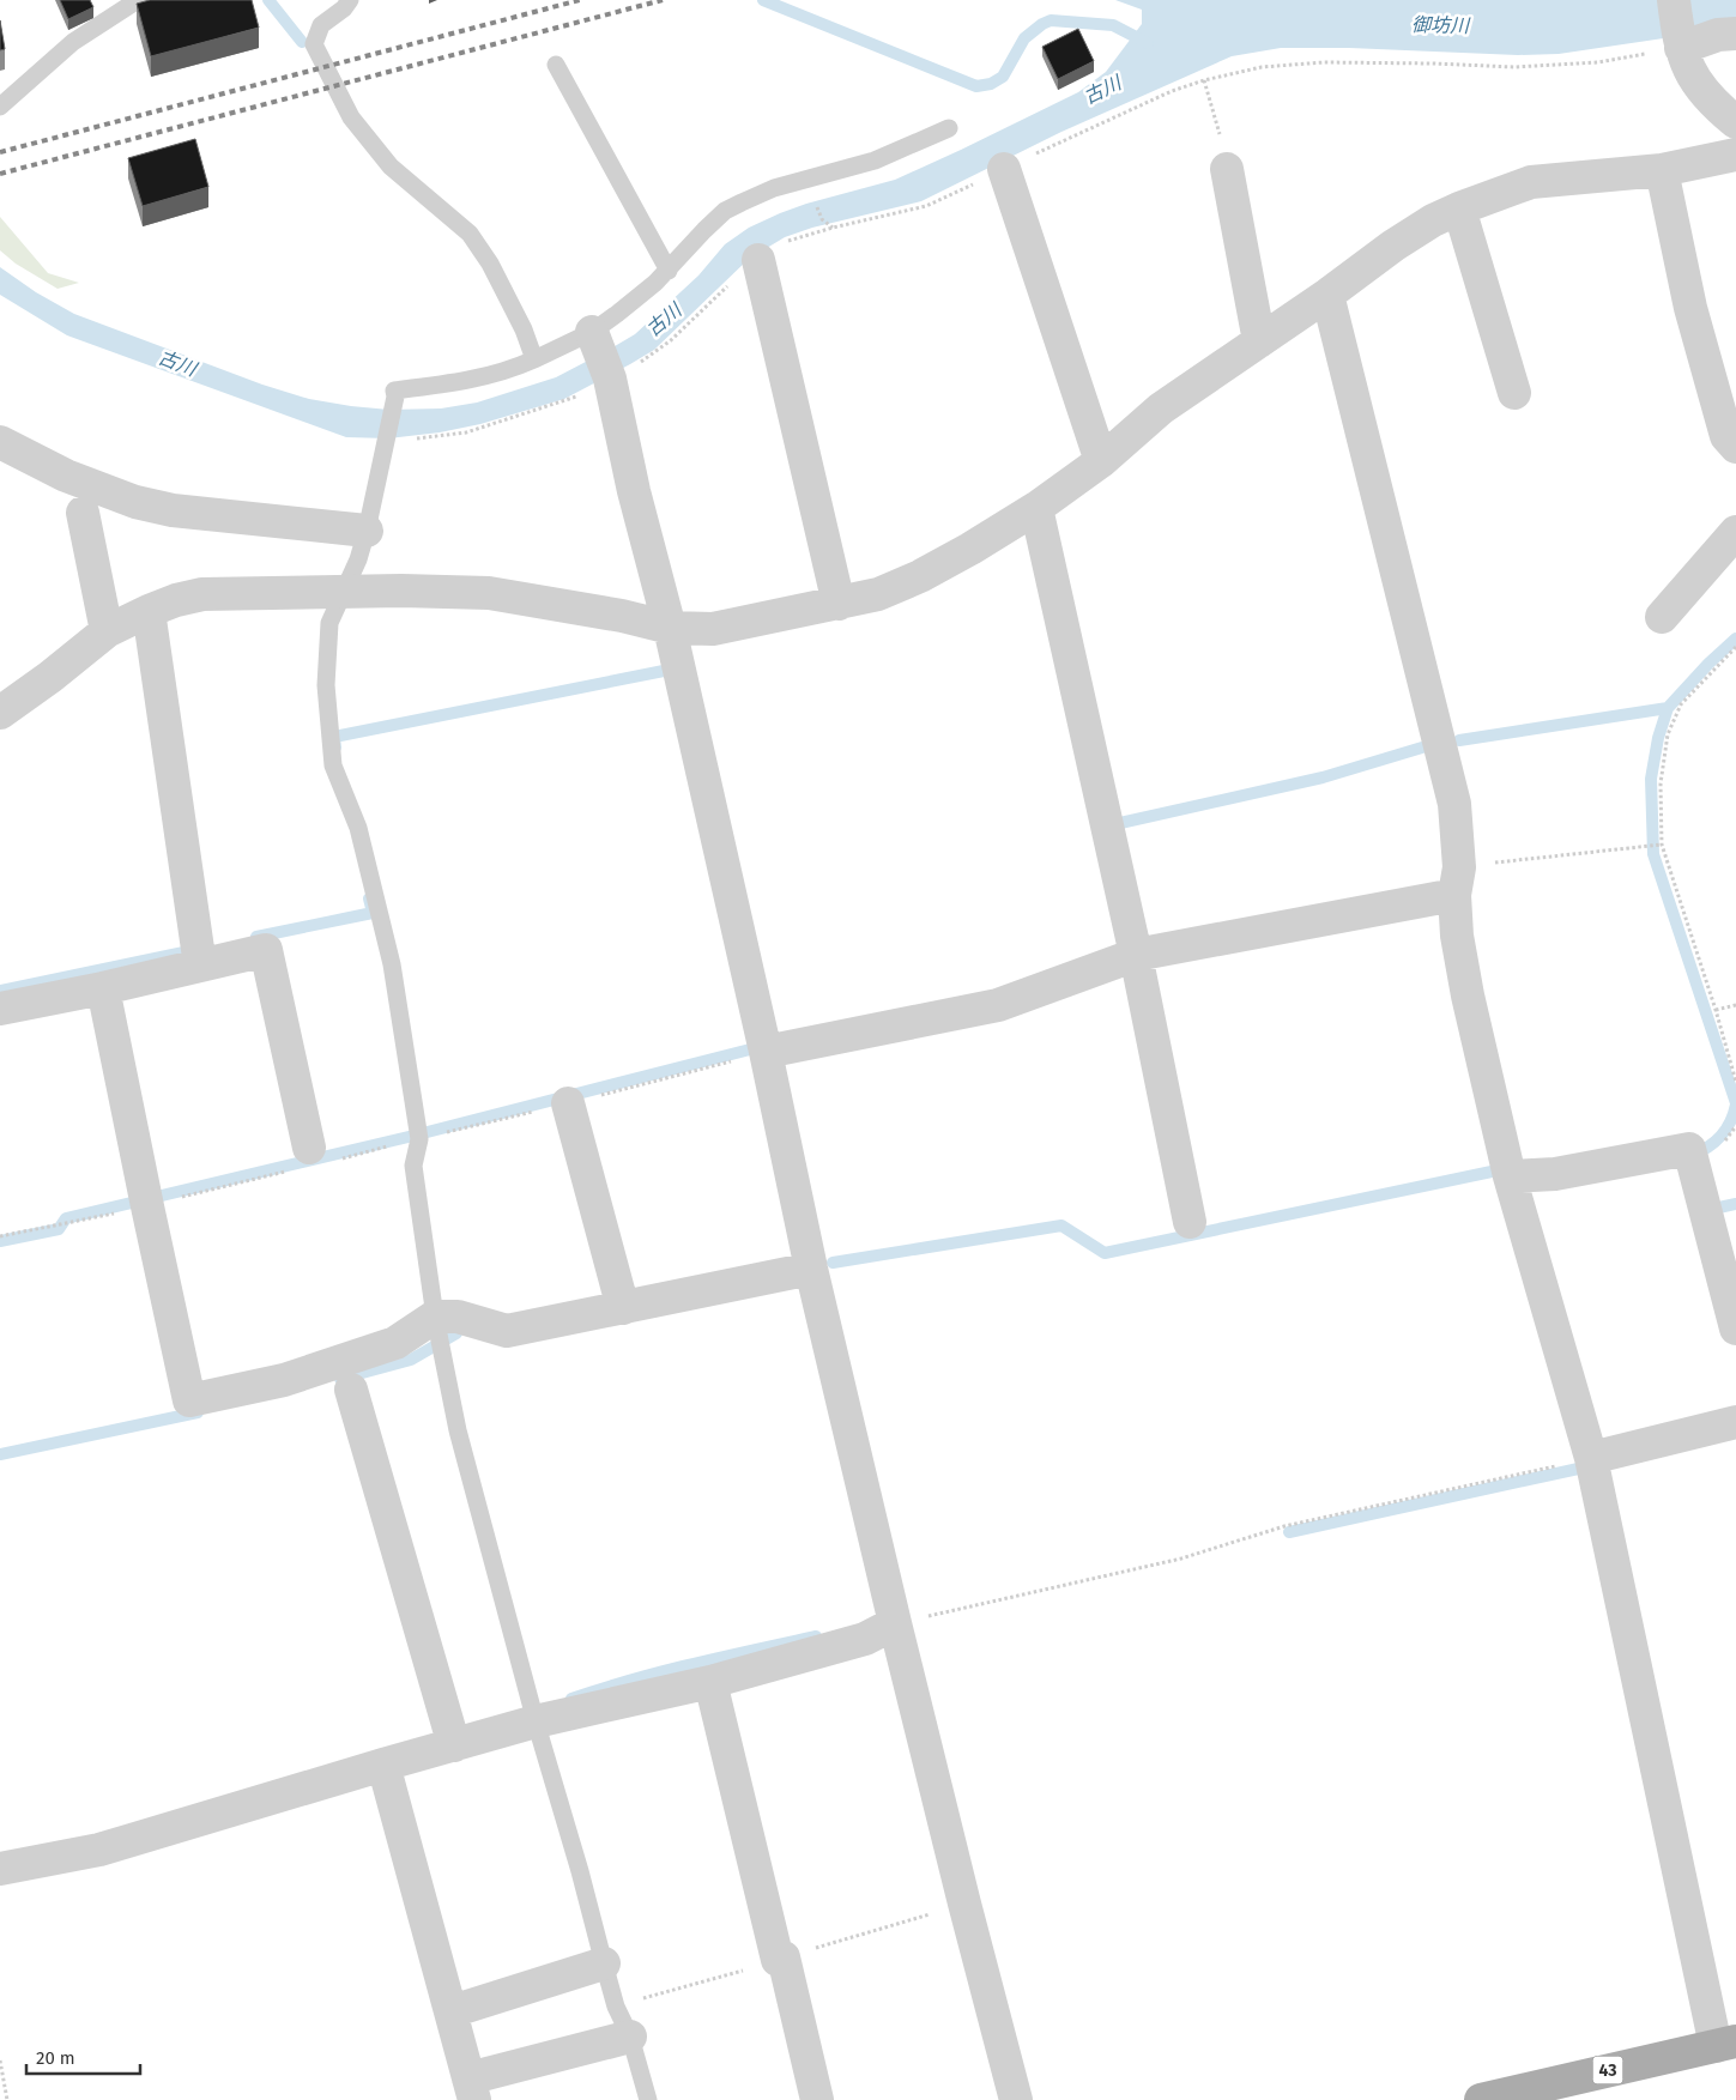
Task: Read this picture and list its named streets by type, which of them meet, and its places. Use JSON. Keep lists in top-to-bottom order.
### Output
{
  "streets": {
    "main road": ["43"]
  },
  "water": ["御坊川", "古川"],
  "scale_bar": "20 m"
}
